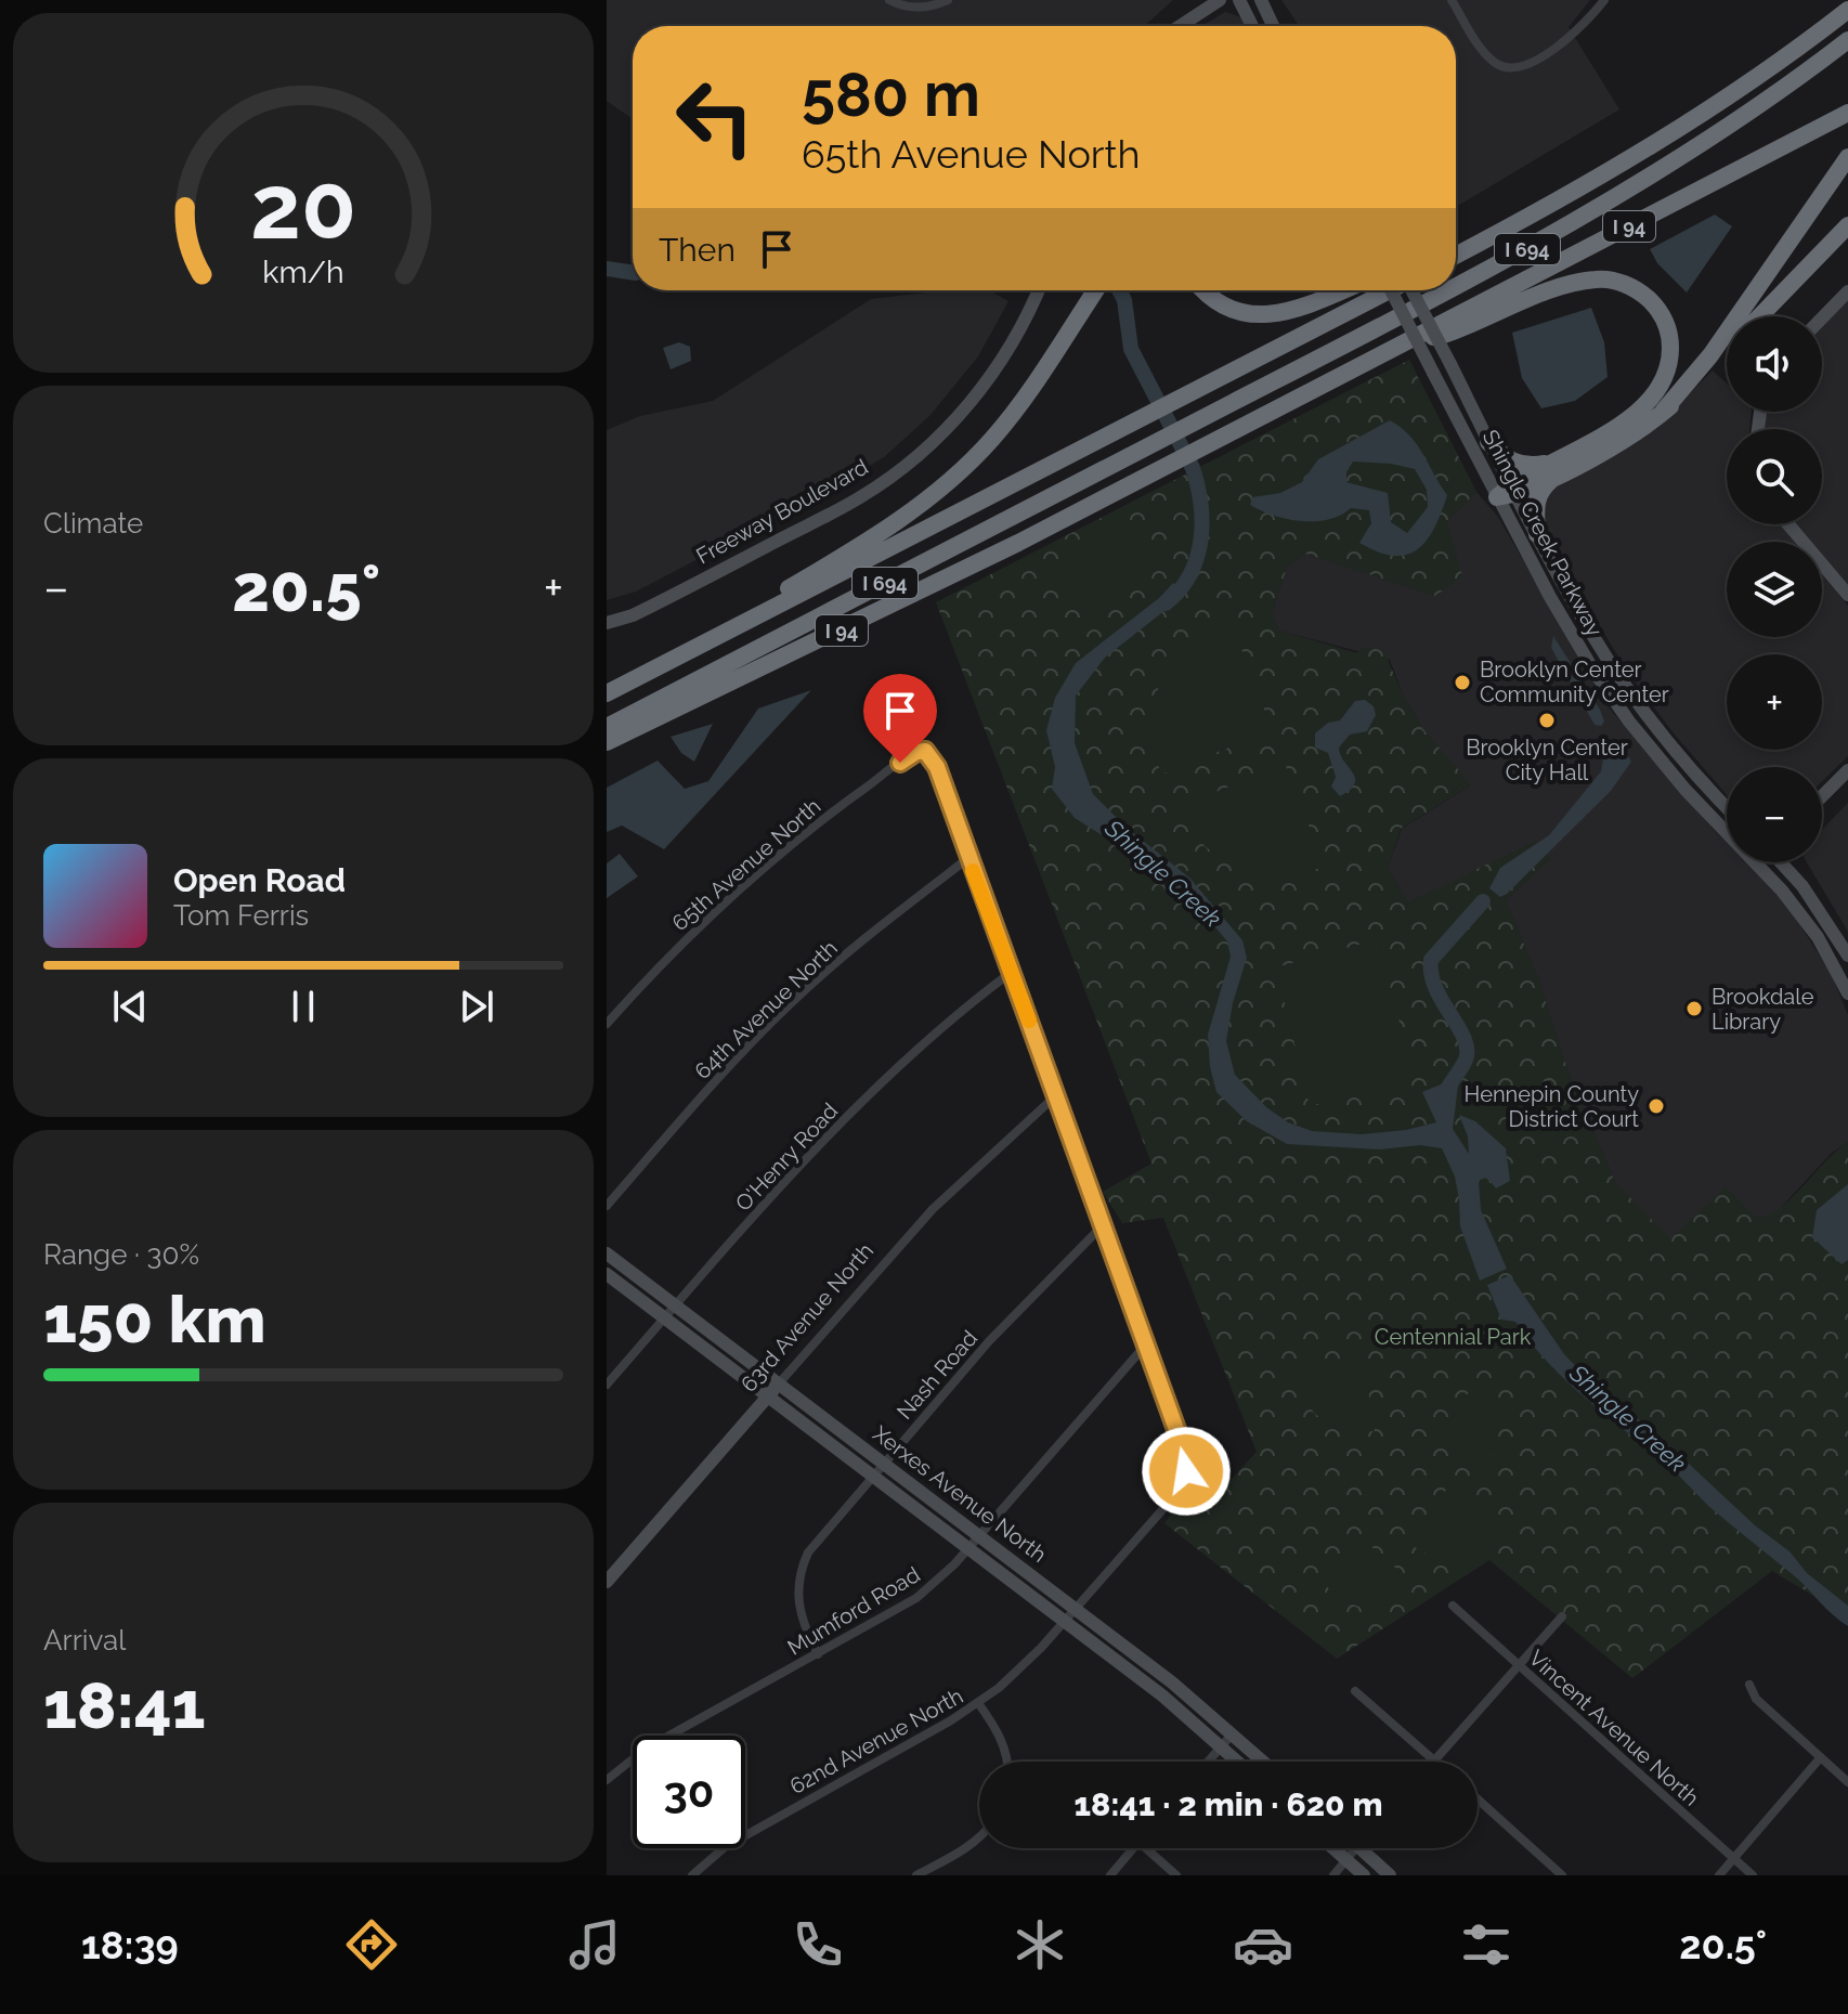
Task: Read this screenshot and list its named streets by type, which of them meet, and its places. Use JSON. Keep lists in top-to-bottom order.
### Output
{
  "streets": {
    "highway": ["I 94", "I 694"],
    "street": [
      "Freeway Boulevard",
      "Shingle Creek Parkway",
      "65th Avenue North",
      "64th Avenue North",
      "O'Henry Road",
      "63rd Avenue North",
      "Nash Road",
      "Xerxes Avenue North",
      "Mumford Road",
      "Vincent Avenue North",
      "62nd Avenue North"
    ]
  },
  "crossings": [
    ["65th Avenue North", "62nd Avenue North"],
    ["64th Avenue North", "62nd Avenue North"],
    ["O'Henry Road", "Xerxes Avenue North"],
    ["O'Henry Road", "62nd Avenue North"],
    ["63rd Avenue North", "Xerxes Avenue North"],
    ["63rd Avenue North", "62nd Avenue North"],
    ["Nash Road", "Xerxes Avenue North"],
    ["Nash Road", "Mumford Road"],
    ["Nash Road", "62nd Avenue North"],
    ["Xerxes Avenue North", "Mumford Road"],
    ["Xerxes Avenue North", "62nd Avenue North"],
    ["Mumford Road", "62nd Avenue North"]
  ],
  "water": ["Shingle Creek"],
  "parks": ["Centennial Park"],
  "places": [
    "Brooklyn Center Community Center",
    "Brooklyn Center City Hall",
    "Brookdale Library",
    "Hennepin County District Court"
  ],
  "page": {
    "turn": ["580 m", "65th Avenue North"],
    "then": "Then",
    "map_buttons": ["+", "−"],
    "tile": [
      "Climate",
      ["Range · 30%", "150 km"],
      ["Arrival", "18:41"]
    ],
    "heat": ["−", "20.5°", "+"],
    "song": ["Open Road", "Tom Ferris"],
    "limit": "30",
    "trip": "18:41 · 2 min · 620 m",
    "tabs": ["18:39", "20.5°"],
    "gauge": ["20", "km/h"]
  }
}
